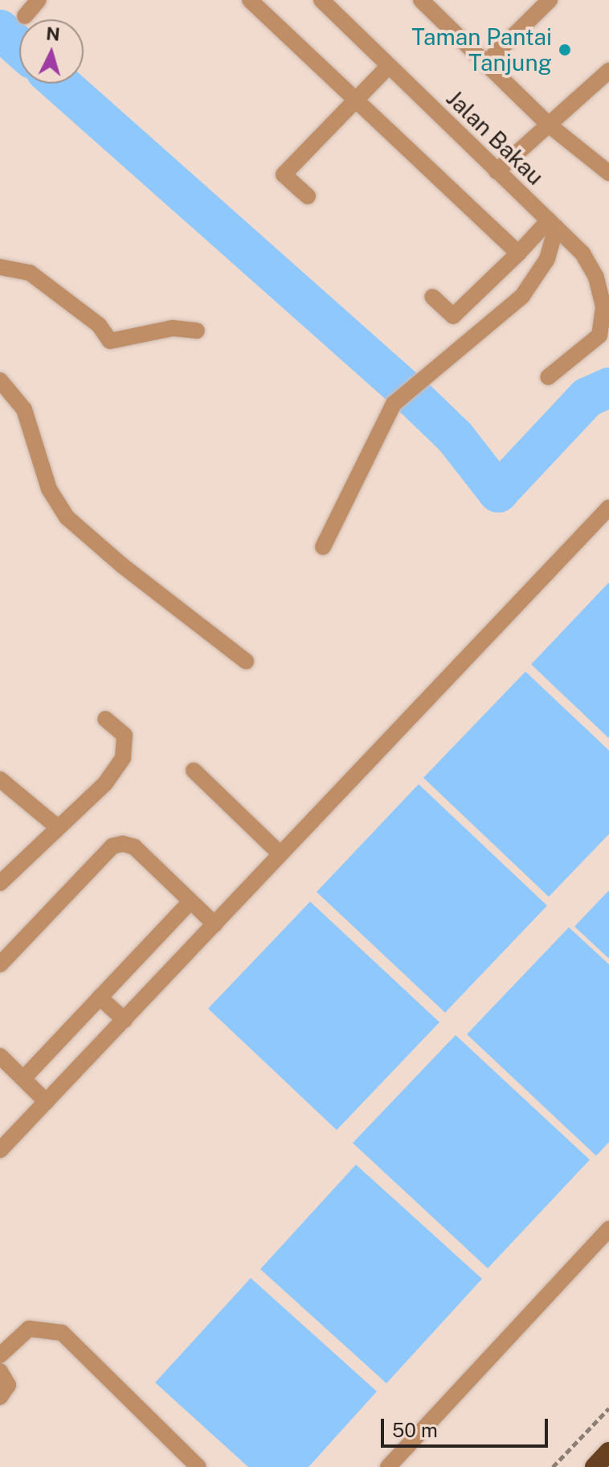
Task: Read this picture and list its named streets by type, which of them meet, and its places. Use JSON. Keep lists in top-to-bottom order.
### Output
{
  "streets": {
    "street": ["Jalan Bakau"]
  },
  "places": ["Taman Pantai Tanjung"],
  "scale_bar": "50 m",
  "north": "top"
}
